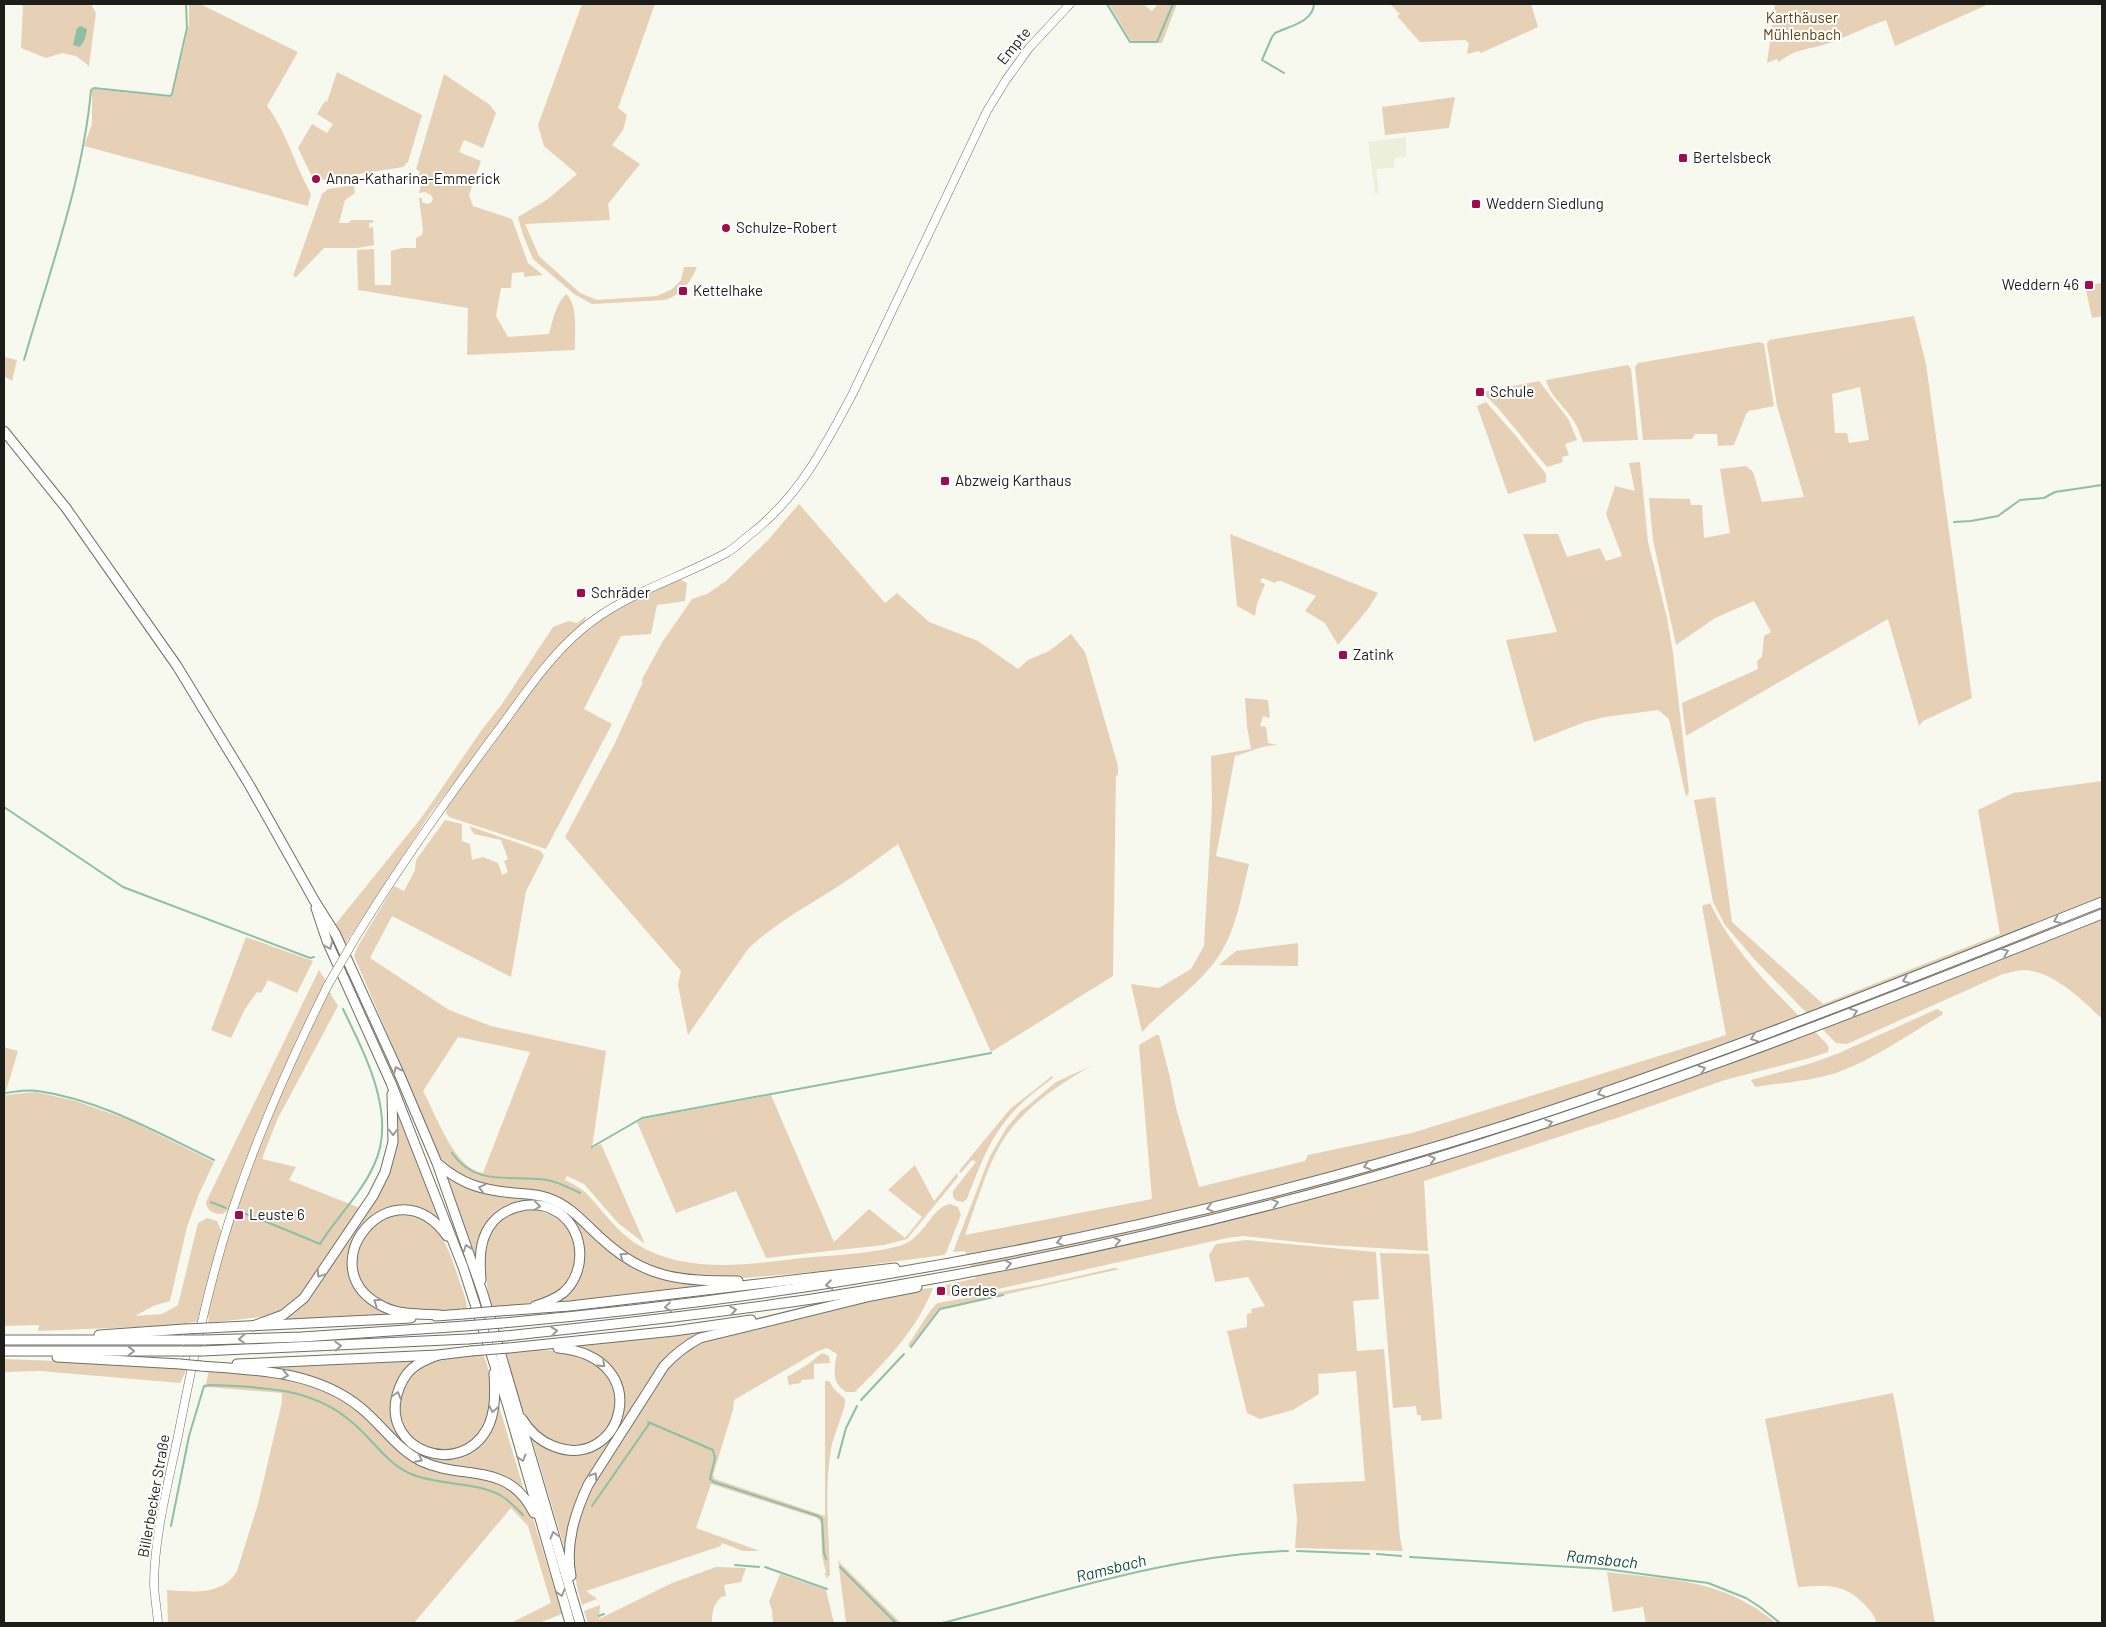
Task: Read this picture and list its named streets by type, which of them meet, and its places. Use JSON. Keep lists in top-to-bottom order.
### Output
{
  "streets": {
    "main road": ["Empte", "Billerbecker Straße"]
  },
  "crossings": [
    ["Empte", "Billerbecker Straße"]
  ],
  "water": ["Ramsbach"],
  "parks": ["Karthäuser Mühlenbach"],
  "places": {
    "transit": [
      "Bertelsbeck",
      "Weddern Siedlung",
      "Weddern 46",
      "Kettelhake",
      "Schule",
      "Abzweig Karthaus",
      "Schräder",
      "Zatink",
      "Leuste 6",
      "Gerdes"
    ],
    "other": ["Anna-Katharina-Emmerick", "Schulze-Robert"]
  }
}
